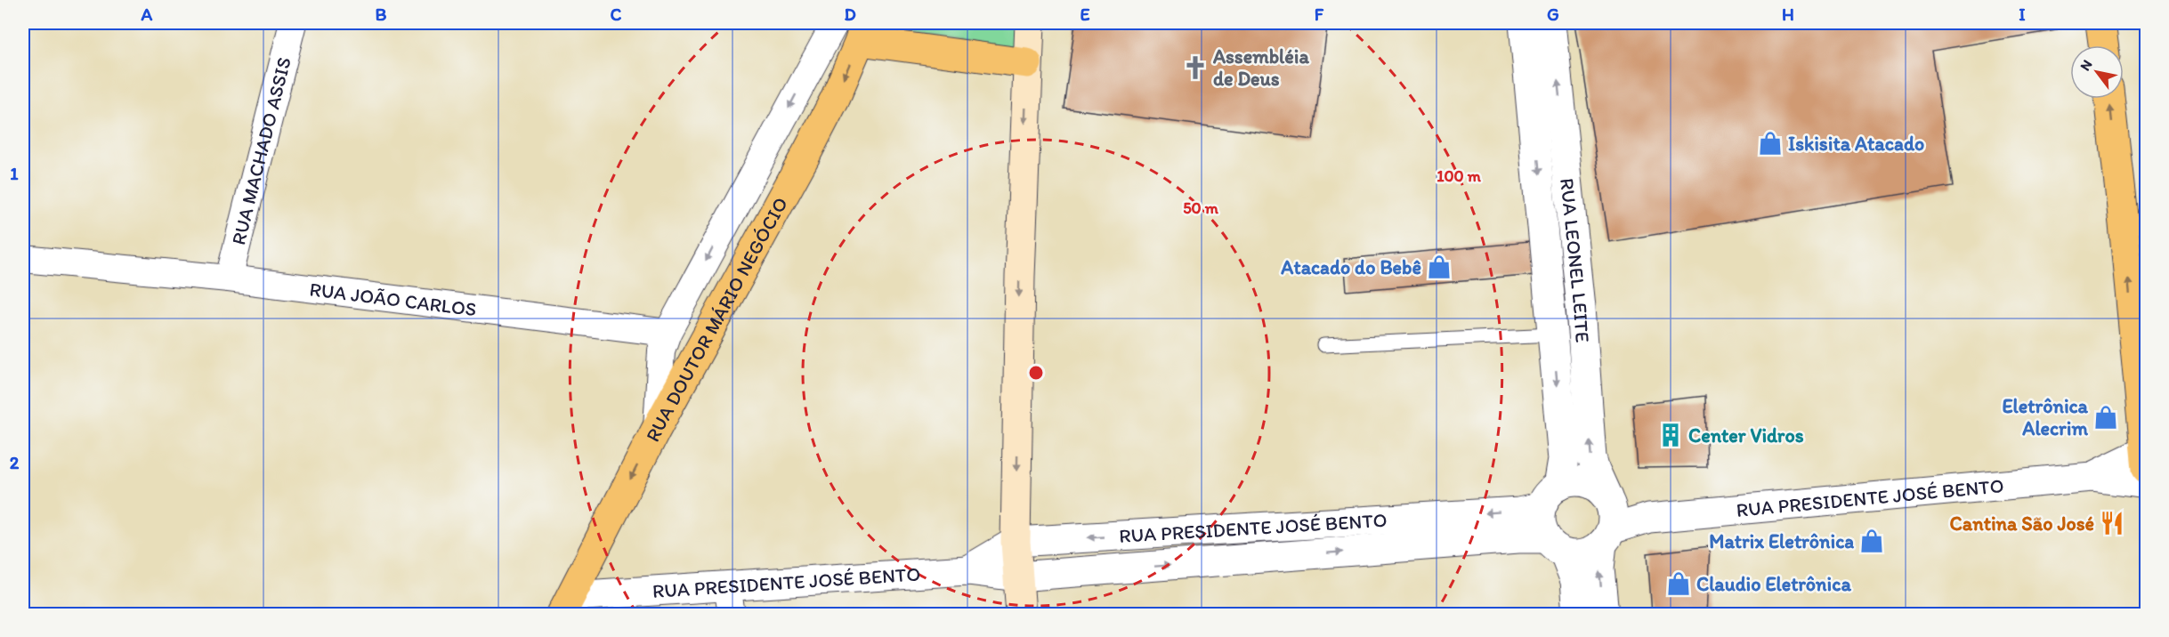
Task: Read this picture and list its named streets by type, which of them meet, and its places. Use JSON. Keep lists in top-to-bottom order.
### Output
{
  "streets": {
    "main road": ["RUA DOUTOR MÁRIO NEGÓCIO"],
    "street": [
      "RUA MACHADO ASSIS",
      "RUA LEONEL LEITE",
      "RUA JOÃO CARLOS",
      "RUA PRESIDENTE JOSÉ BENTO"
    ]
  },
  "crossings": [
    ["RUA MACHADO ASSIS", "RUA JOÃO CARLOS"],
    ["RUA LEONEL LEITE", "RUA PRESIDENTE JOSÉ BENTO"],
    ["RUA DOUTOR MÁRIO NEGÓCIO", "RUA PRESIDENTE JOSÉ BENTO"]
  ],
  "one_way": ["RUA DOUTOR MÁRIO NEGÓCIO"],
  "places": {
    "church": ["Assembléia de Deus"],
    "shop": [
      "Iskisita Atacado",
      "Atacado do Bebê",
      "Eletrônica Alecrim",
      "Matrix Eletrônica",
      "Claudio Eletrônica"
    ],
    "building": ["Center Vidros"],
    "restaurant": ["Cantina São José"]
  },
  "north": "top left",
  "grid": {
    "columns": [
      "A",
      "B",
      "C",
      "D",
      "E",
      "F",
      "G",
      "H",
      "I"
    ],
    "rows": ["1", "2"]
  },
  "rings": ["100 m", "50 m"]
}
